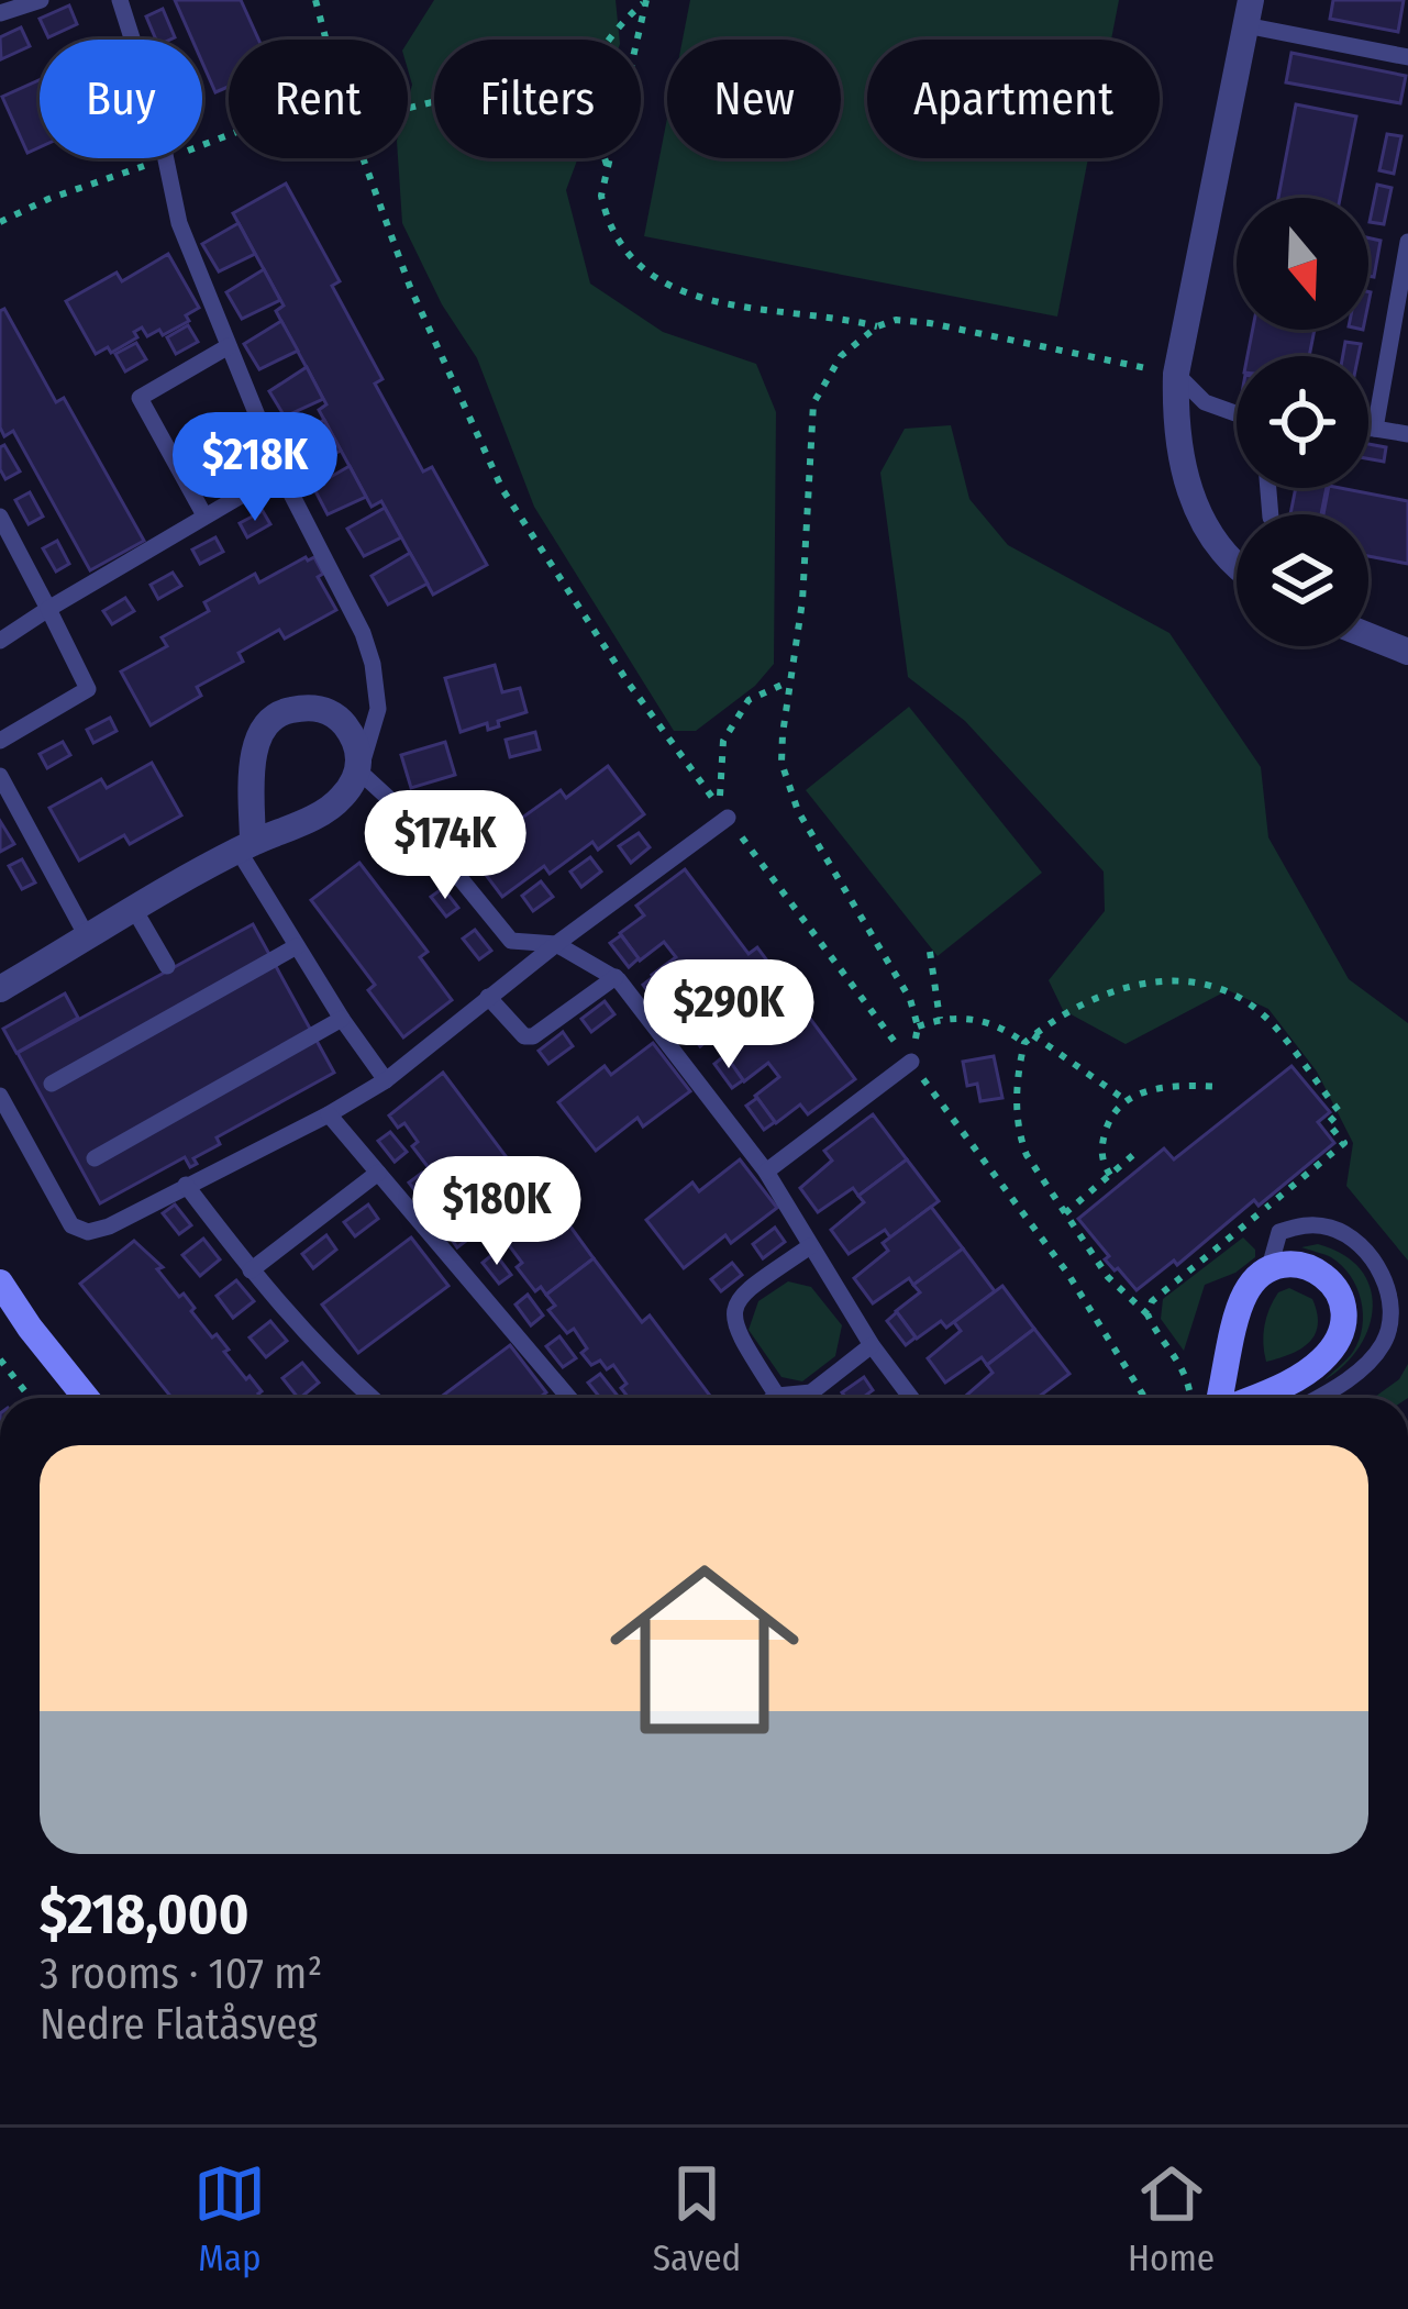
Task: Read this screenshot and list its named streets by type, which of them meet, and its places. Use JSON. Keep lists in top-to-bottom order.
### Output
{
  "north": "bottom",
  "page": {
    "chip": [
      "Buy",
      "Rent",
      "Filters",
      "New",
      "Apartment"
    ],
    "price": [
      "$218K",
      "$174K",
      "$290K",
      "$180K"
    ],
    "list": [
      {
        "name": "$218,000",
        "note": "3 rooms · 107 m² · Nedre Flatåsveg"
      }
    ],
    "tabs": ["Map", "Saved", "Home"]
  }
}
